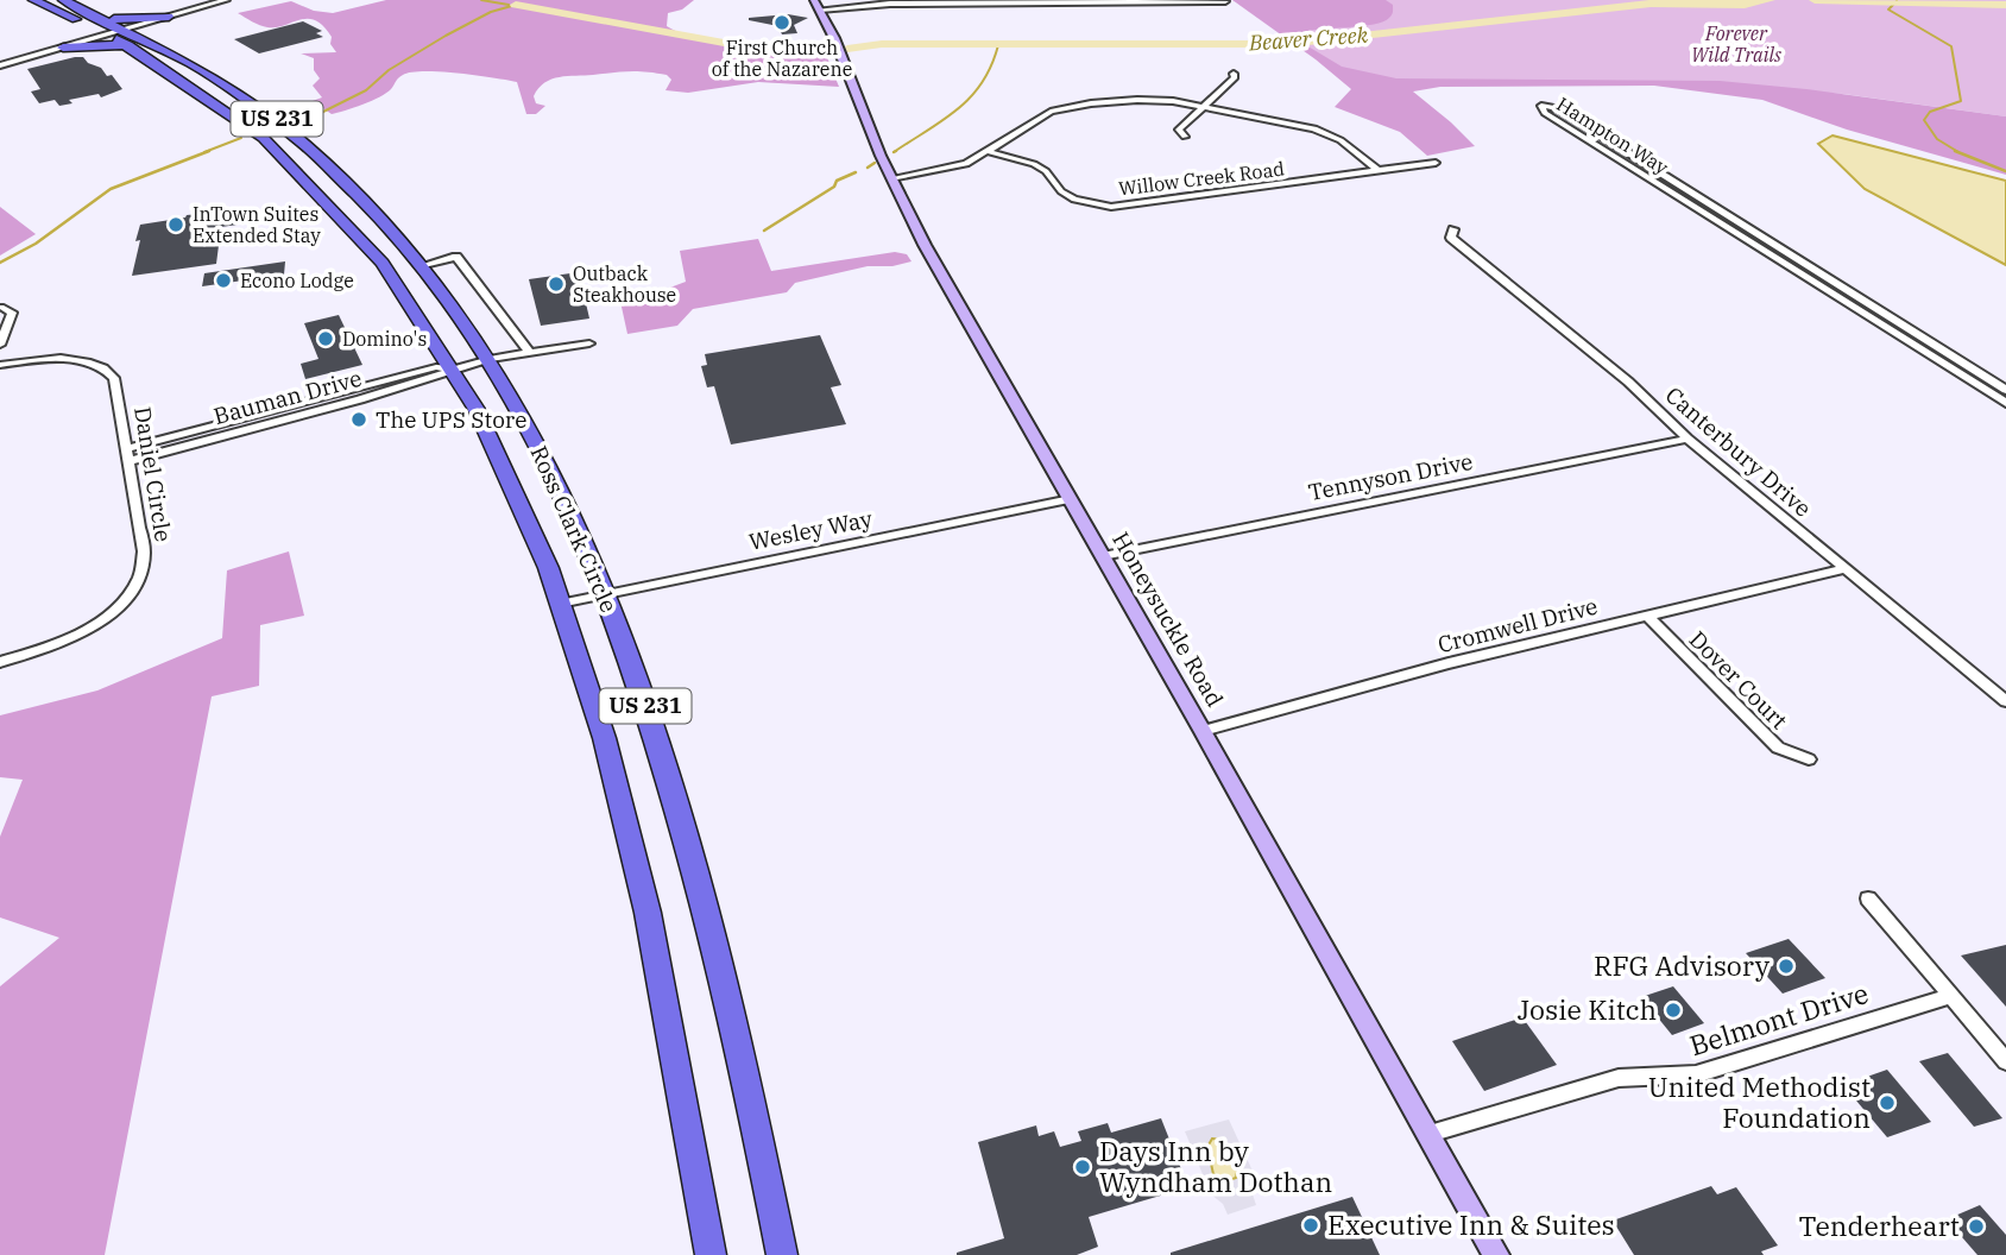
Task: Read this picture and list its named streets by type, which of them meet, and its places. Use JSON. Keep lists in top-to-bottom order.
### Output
{
  "streets": {
    "highway": ["US 231", "Ross Clark Circle"],
    "main road": ["Honeysuckle Road"],
    "street": [
      "Hampton Way",
      "Willow Creek Road",
      "Bauman Drive",
      "Canterbury Drive",
      "Daniel Circle",
      "Tennyson Drive",
      "Wesley Way",
      "Cromwell Drive",
      "Dover Court",
      "Belmont Drive"
    ]
  },
  "crossings": [
    ["Bauman Drive", "Daniel Circle"],
    ["Bauman Drive", "Ross Clark Circle"],
    ["Canterbury Drive", "Tennyson Drive"],
    ["Canterbury Drive", "Cromwell Drive"],
    ["Tennyson Drive", "Honeysuckle Road"],
    ["Ross Clark Circle", "Wesley Way"],
    ["Wesley Way", "Honeysuckle Road"],
    ["Honeysuckle Road", "Cromwell Drive"],
    ["Honeysuckle Road", "Belmont Drive"],
    ["Cromwell Drive", "Dover Court"]
  ],
  "water": ["Beaver Creek"],
  "parks": ["Forever Wild Trails"],
  "places": [
    "First Church of the Nazarene",
    "InTown Suites Extended Stay",
    "Econo Lodge",
    "Outback Steakhouse",
    "Domino's",
    "The UPS Store",
    "RFG Advisory",
    "Josie Kitch",
    "United Methodist Foundation",
    "Days Inn by Wyndham Dothan",
    "Executive Inn & Suites",
    "Tenderheart"
  ]
}
